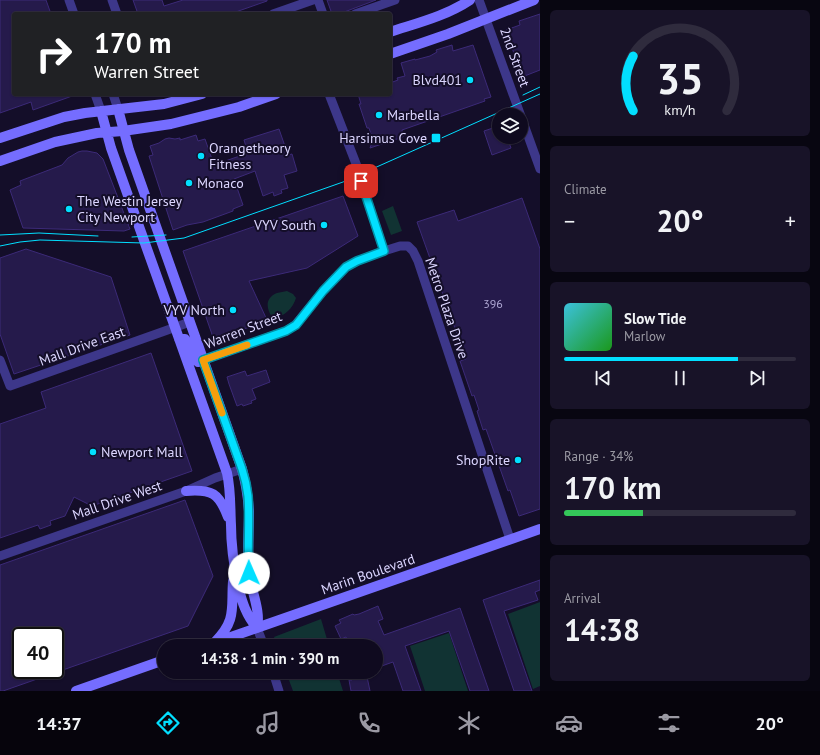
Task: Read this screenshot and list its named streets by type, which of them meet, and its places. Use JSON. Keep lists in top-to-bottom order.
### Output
{
  "streets": {
    "street": [
      "2nd Street",
      "Metro Plaza Drive",
      "Warren Street",
      "Mall Drive East",
      "Mall Drive West",
      "Marin Boulevard"
    ]
  },
  "crossings": [
    ["Metro Plaza Drive", "Warren Street"],
    ["Metro Plaza Drive", "Marin Boulevard"]
  ],
  "places": {
    "other": [
      "Blvd401",
      "Marbella",
      "Orangetheory Fitness",
      "Monaco",
      "The Westin Jersey City Newport",
      "VYV South",
      "VYV North",
      "Newport Mall",
      "ShopRite"
    ],
    "transit": ["Harsimus Cove"]
  },
  "house_numbers": ["396"],
  "page": {
    "turn": ["170 m", "Warren Street"],
    "tile": [
      "Climate",
      ["Range · 34%", "170 km"],
      ["Arrival", "14:38"]
    ],
    "heat": ["−", "20°", "+"],
    "song": ["Slow Tide", "Marlow"],
    "limit": "40",
    "trip": "14:38 · 1 min · 390 m",
    "tabs": ["14:37", "20°"],
    "gauge": ["35", "km/h"]
  }
}
